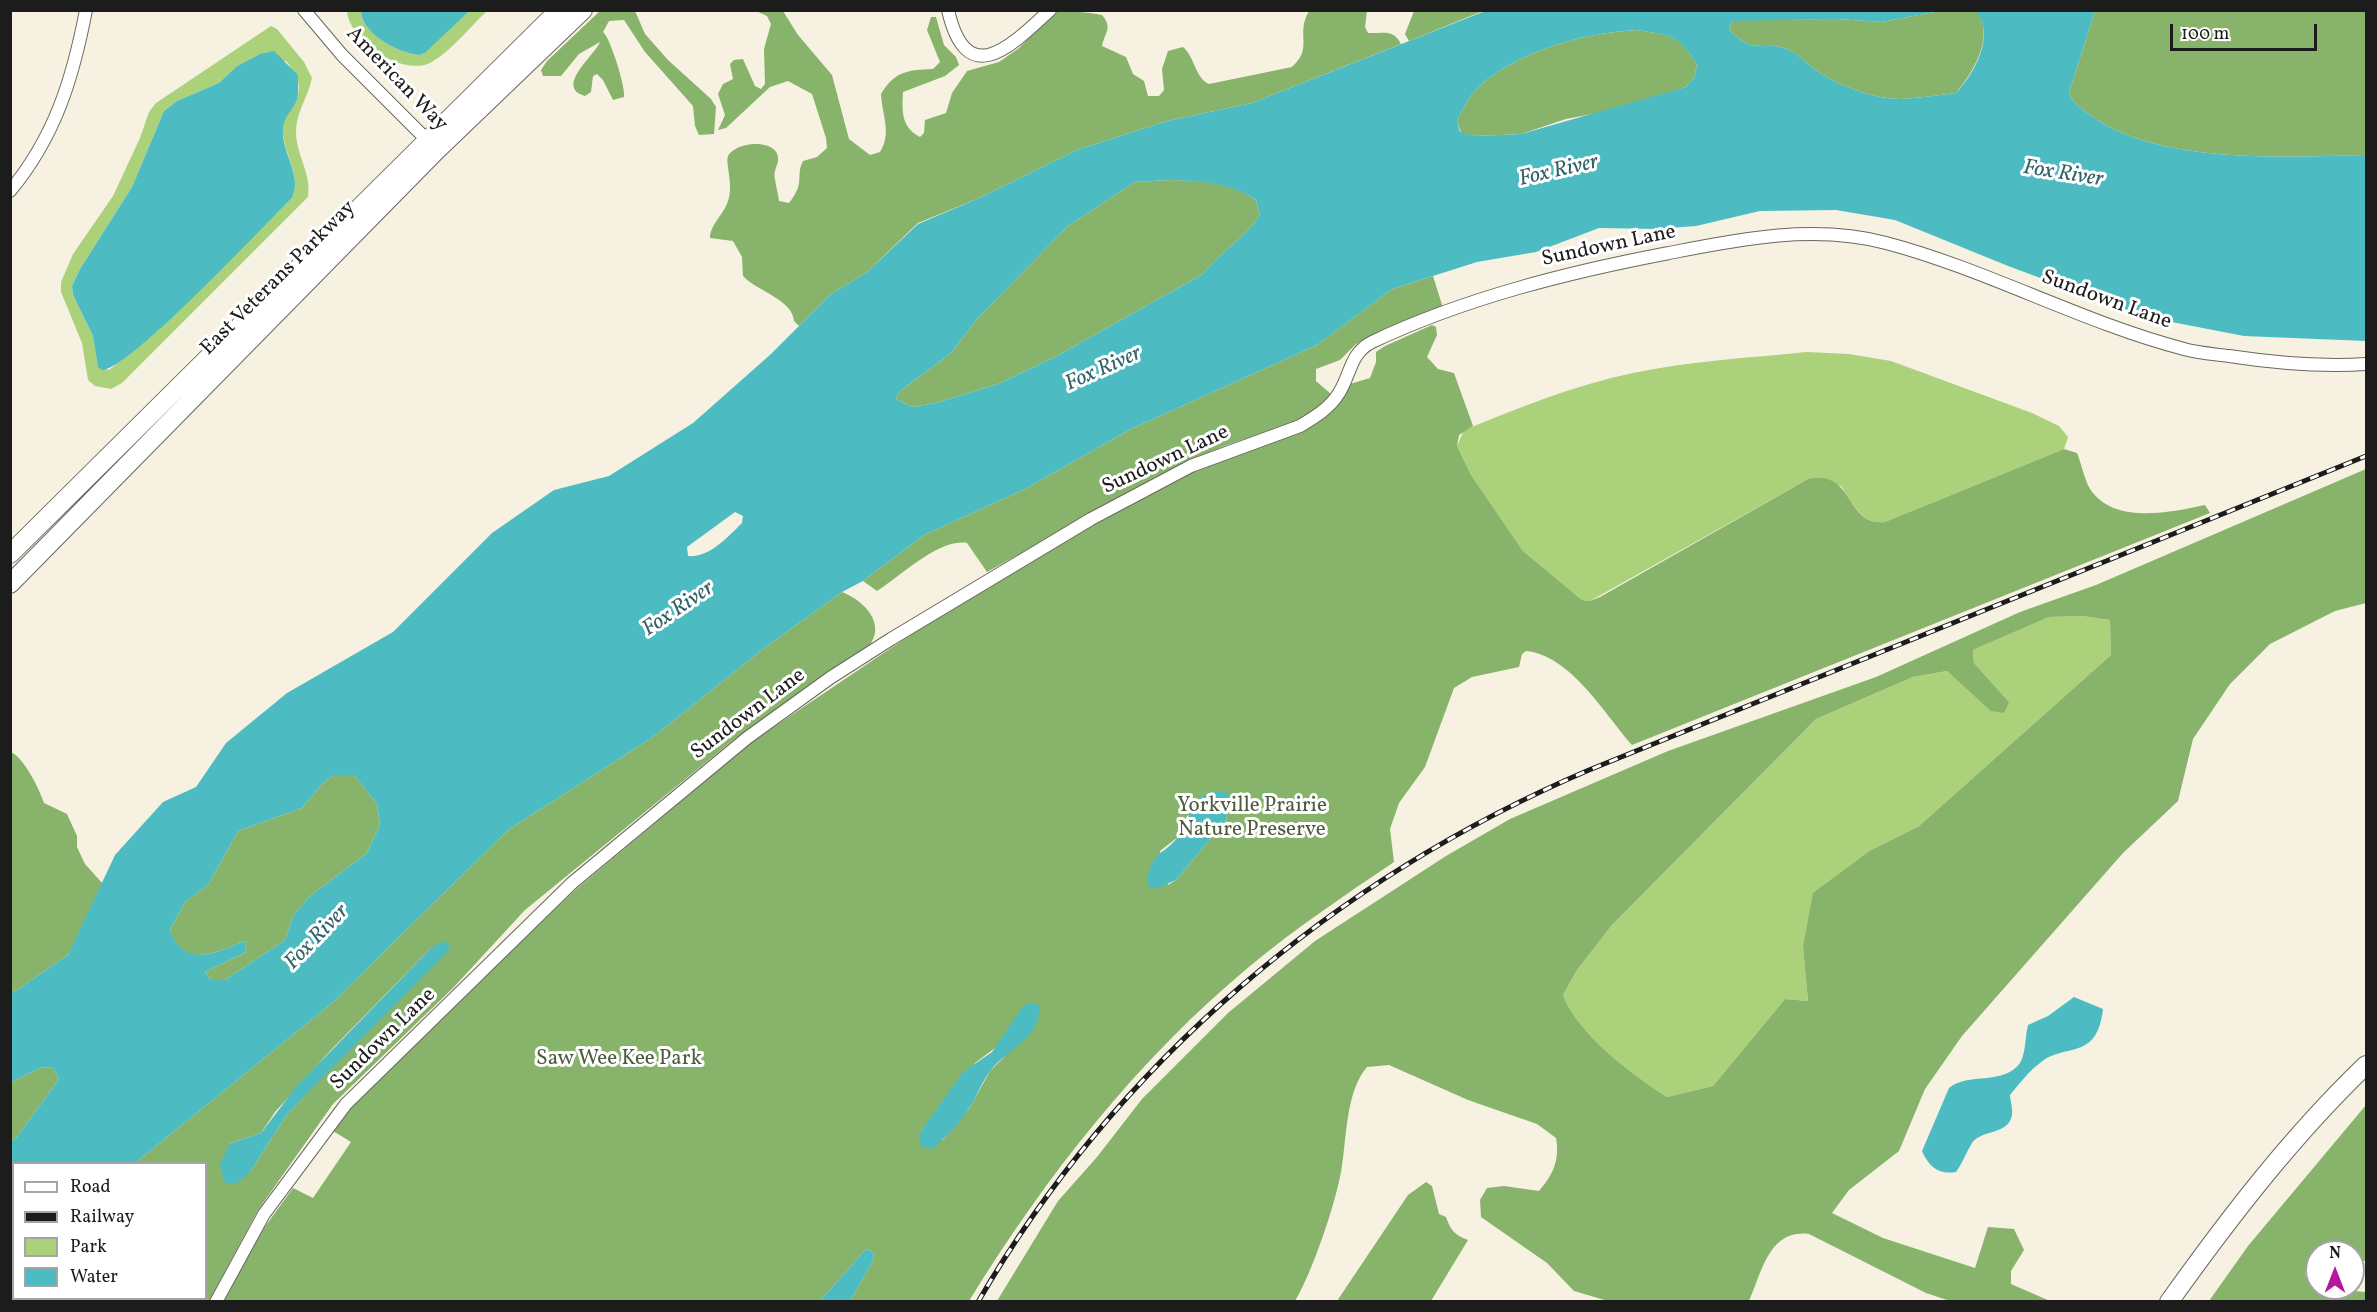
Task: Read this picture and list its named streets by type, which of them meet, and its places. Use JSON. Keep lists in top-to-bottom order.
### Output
{
  "streets": {
    "main road": ["East Veterans Parkway"],
    "street": ["American Way", "Sundown Lane"]
  },
  "crossings": [
    ["American Way", "East Veterans Parkway"]
  ],
  "water": ["Fox River"],
  "parks": ["Yorkville Prairie Nature Preserve", "Saw Wee Kee Park"],
  "legend": [
    "Road",
    "Railway",
    "Park",
    "Water"
  ],
  "scale_bar": "100 m",
  "north": "top"
}
